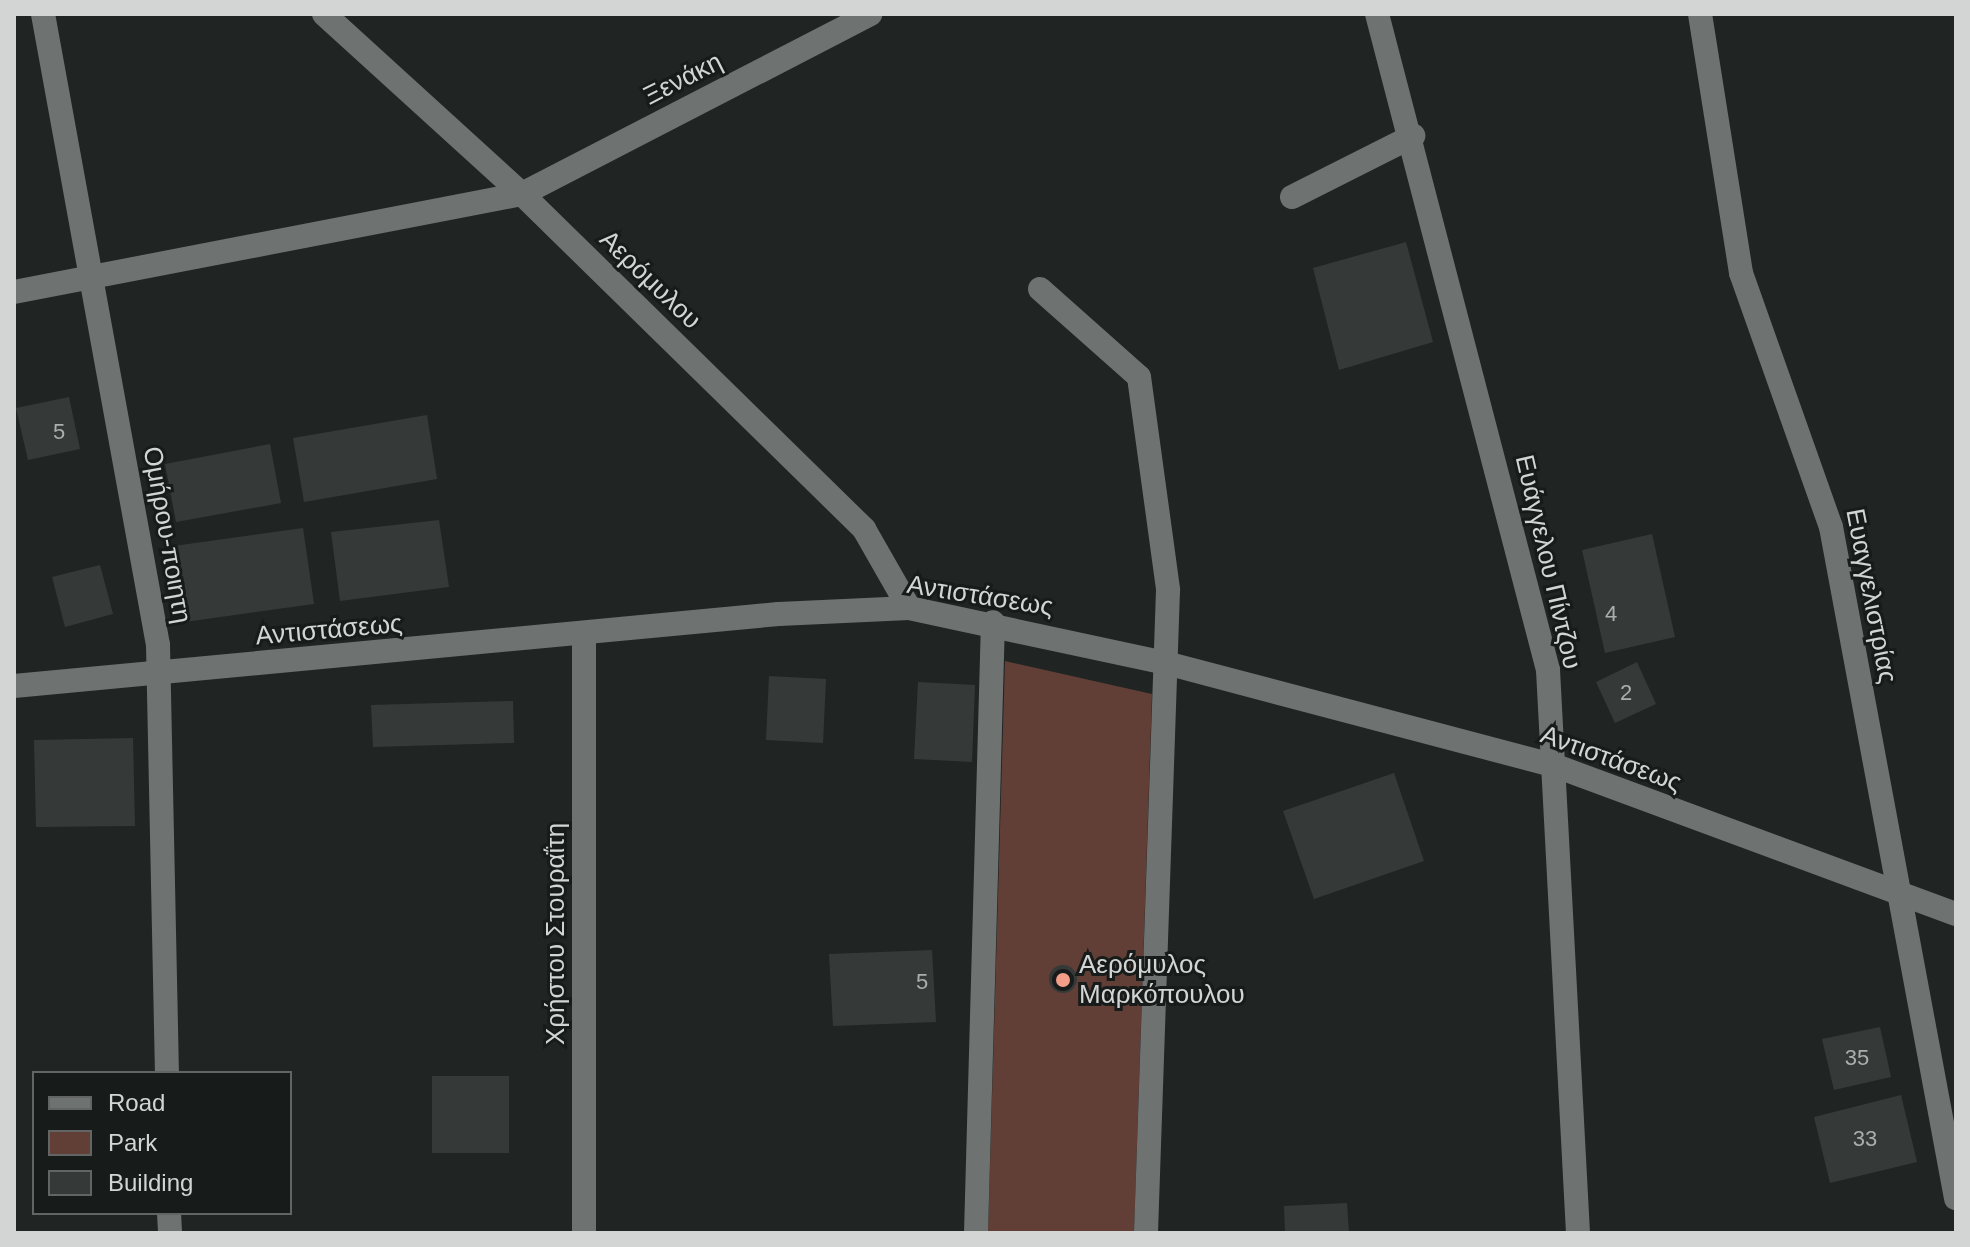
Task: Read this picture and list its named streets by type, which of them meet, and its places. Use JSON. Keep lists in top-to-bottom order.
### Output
{
  "streets": {
    "street": [
      "Ξενάκη",
      "Αερόμυλου",
      "Ομήρου-ποιητη",
      "Ευάγγελου Πίντζου",
      "Αντιστάσεως",
      "Ευαγγελιστρίας",
      "Χρήστου Στουραΐτη"
    ]
  },
  "crossings": [
    ["Ξενάκη", "Αερόμυλου"],
    ["Ξενάκη", "Ομήρου-ποιητη"],
    ["Αερόμυλου", "Αντιστάσεως"],
    ["Ομήρου-ποιητη", "Αντιστάσεως"],
    ["Ευάγγελου Πίντζου", "Αντιστάσεως"],
    ["Αντιστάσεως", "Ευαγγελιστρίας"],
    ["Αντιστάσεως", "Χρήστου Στουραΐτη"]
  ],
  "places": ["Αερόμυλος Μαρκόπουλου"],
  "house_numbers": [
    "5",
    "4",
    "2",
    "5",
    "35",
    "33"
  ],
  "legend": ["Road", "Park", "Building"]
}
